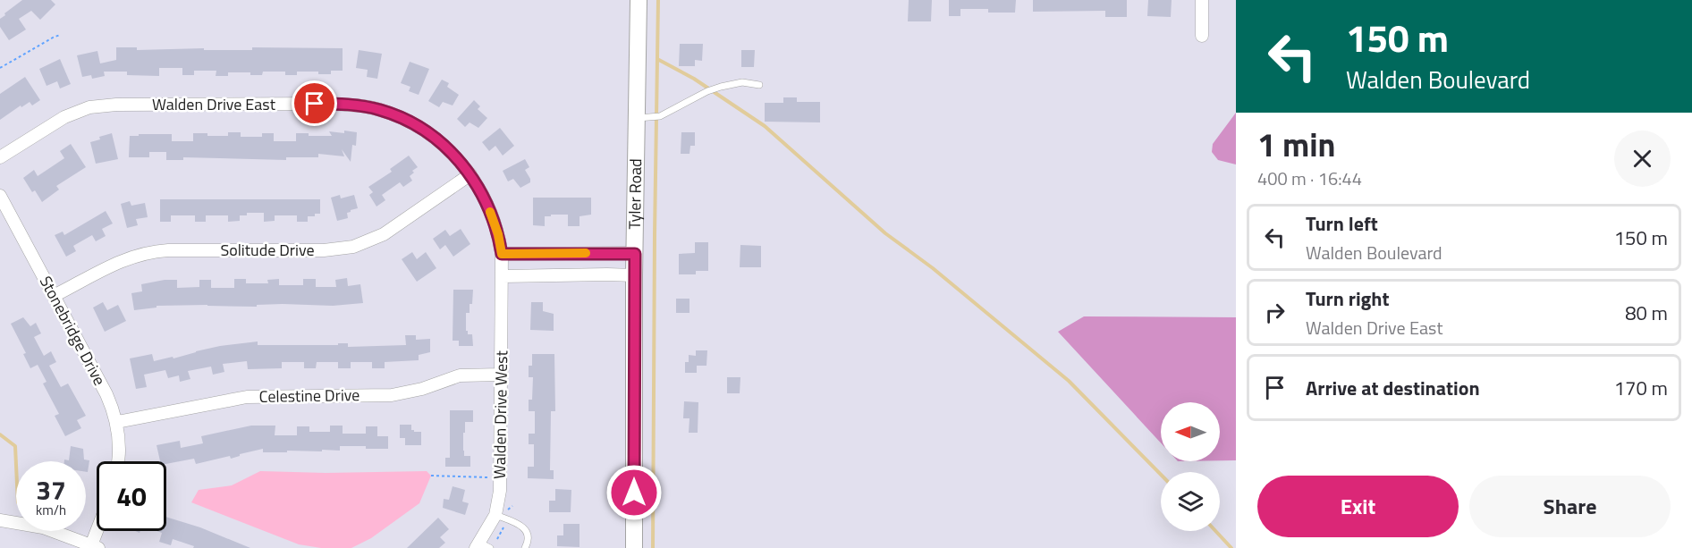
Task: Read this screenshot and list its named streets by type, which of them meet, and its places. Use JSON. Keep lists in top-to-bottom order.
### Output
{
  "streets": {
    "street": [
      "Walden Drive East",
      "Tyler Road",
      "Solitude Drive",
      "Stonebridge Drive",
      "Celestine Drive",
      "Walden Drive West"
    ]
  },
  "crossings": [
    ["Walden Drive East", "Solitude Drive"],
    ["Walden Drive East", "Walden Drive West"],
    ["Solitude Drive", "Stonebridge Drive"],
    ["Stonebridge Drive", "Celestine Drive"],
    ["Celestine Drive", "Walden Drive West"]
  ],
  "north": "left",
  "page": {
    "turn": ["150 m", "Walden Boulevard"],
    "heading": ["1 min", "400 m · 16:44"],
    "list": [
      {
        "name": "Turn left",
        "note": "Walden Boulevard",
        "value": "150 m"
      },
      {
        "name": "Turn right",
        "note": "Walden Drive East",
        "value": "80 m"
      },
      {
        "name": "Arrive at destination",
        "value": "170 m"
      }
    ],
    "speed": "37 km/h",
    "limit": "40",
    "buttons": ["Exit", "Share"]
  }
}
